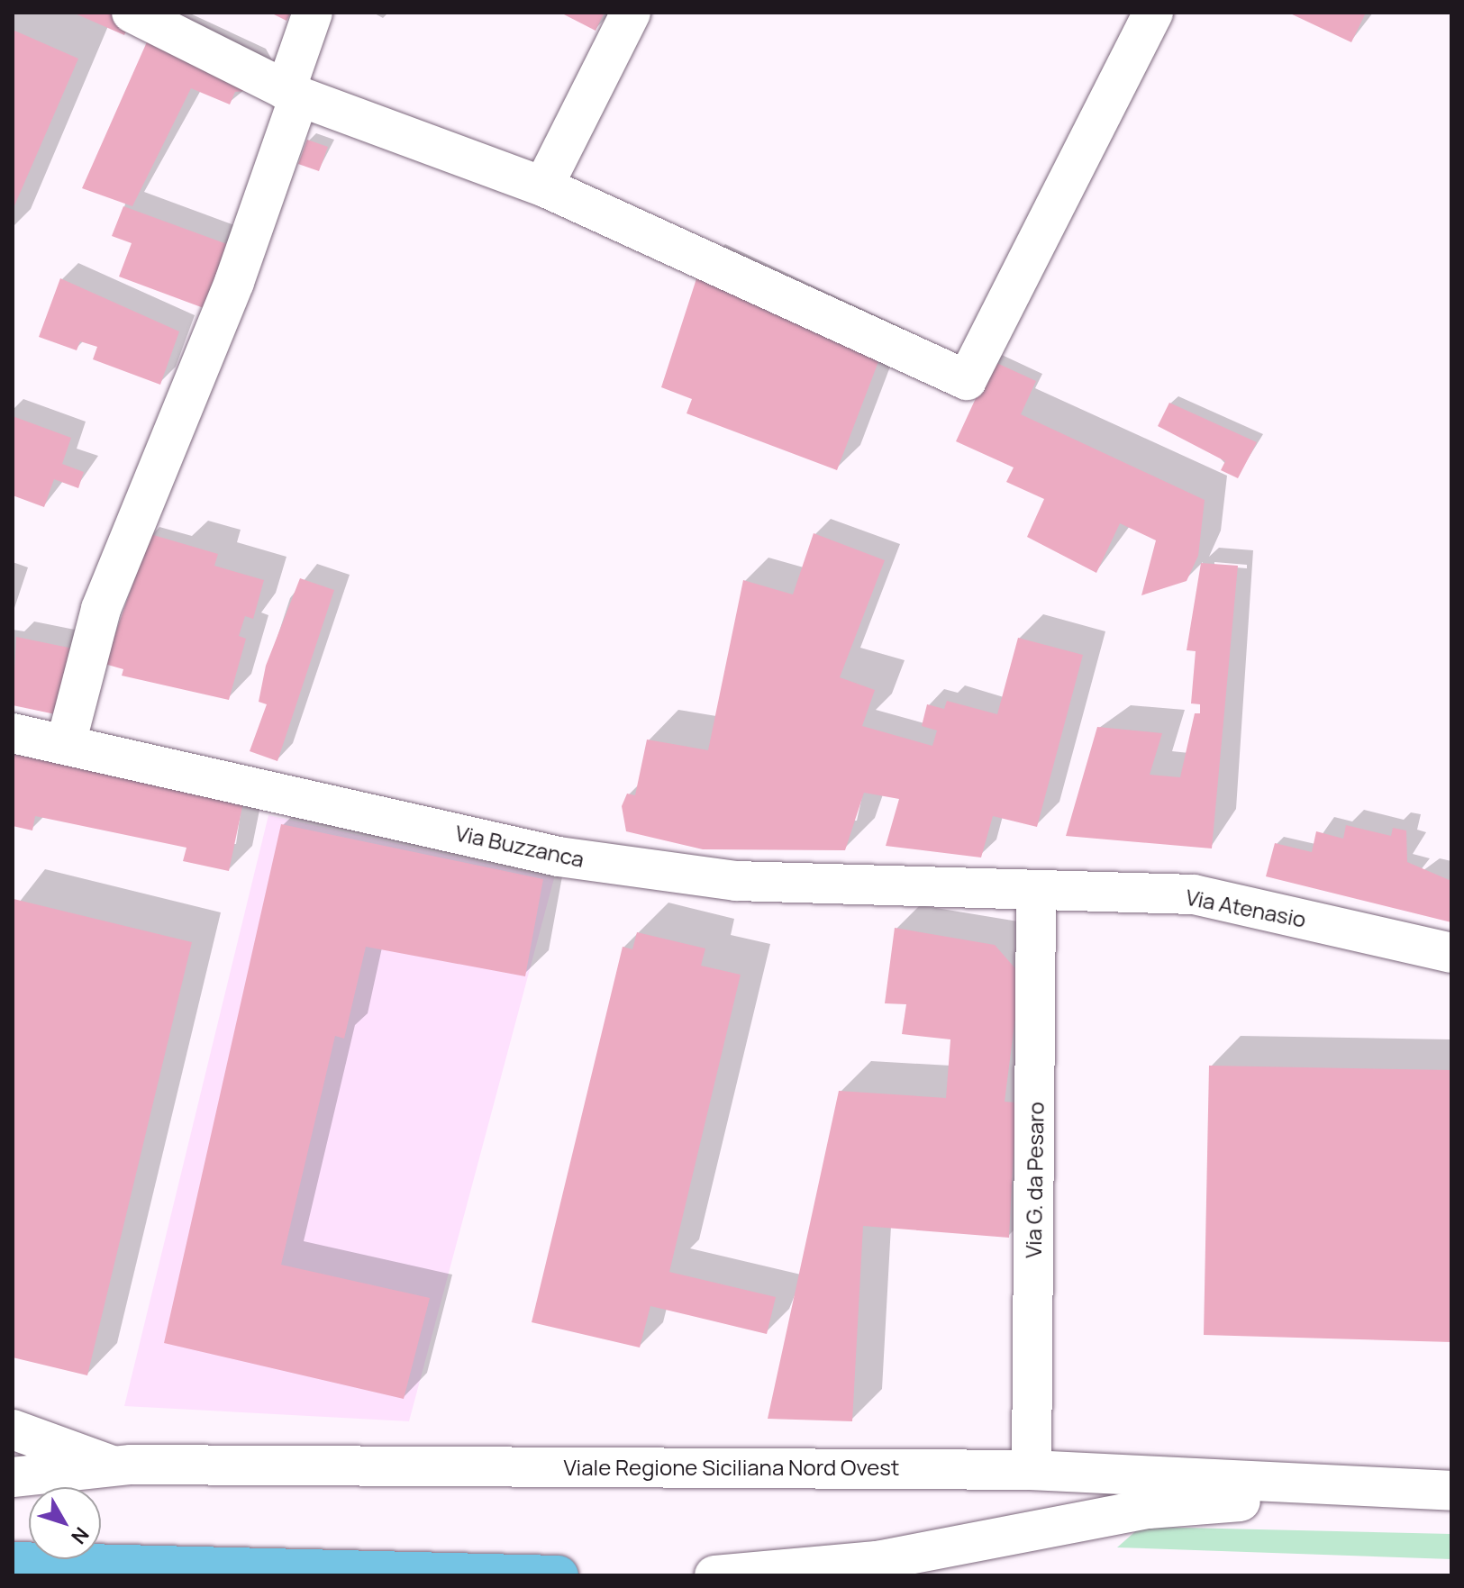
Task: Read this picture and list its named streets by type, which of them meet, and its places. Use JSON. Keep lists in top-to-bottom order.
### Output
{
  "streets": {
    "street": [
      "Via Buzzanca",
      "Via Atenasio",
      "Via G. da Pesaro",
      "Viale Regione Siciliana Nord Ovest"
    ]
  },
  "crossings": [
    ["Via Buzzanca", "Via Atenasio"],
    ["Via Buzzanca", "Via G. da Pesaro"],
    ["Via Atenasio", "Via G. da Pesaro"],
    ["Via G. da Pesaro", "Viale Regione Siciliana Nord Ovest"]
  ],
  "north": "bottom right"
}
